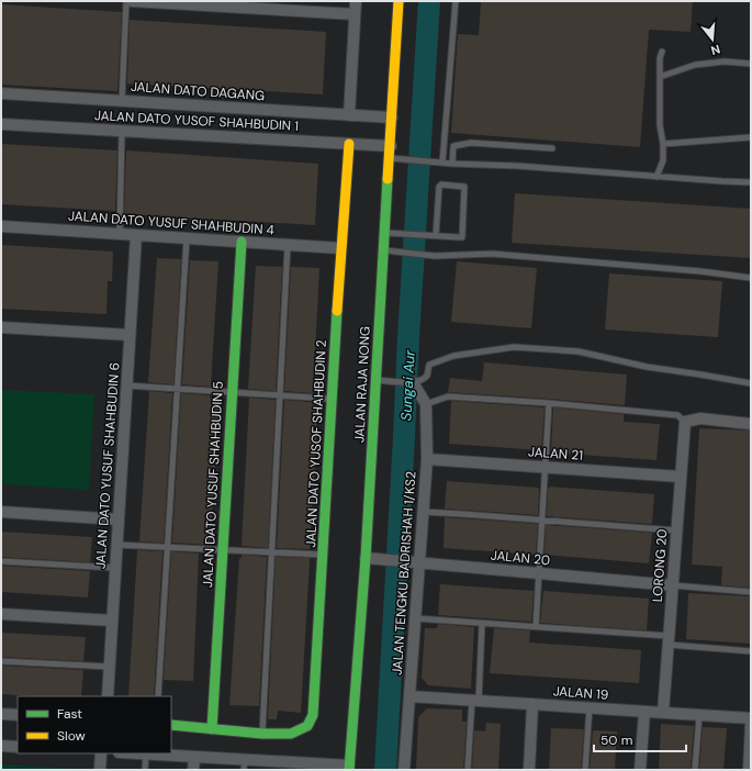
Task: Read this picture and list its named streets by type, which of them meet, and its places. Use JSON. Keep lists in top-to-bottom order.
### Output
{
  "streets": {
    "street": [
      "JALAN DATO DAGANG",
      "JALAN DATO YUSOF SHAHBUDIN 1",
      "JALAN DATO YUSUF SHAHBUDIN 4",
      "JALAN RAJA NONG",
      "JALAN DATO YUSOF SHAHBUDIN 2",
      "JALAN 21",
      "JALAN DATO YUSUF SHAHBUDIN 6",
      "JALAN DATO YUSUF SHAHBUDIN 5",
      "JALAN 20",
      "LORONG 20",
      "JALAN TENGKU BADRISHAH 1/KS2",
      "JALAN 19"
    ]
  },
  "crossings": [
    ["JALAN DATO DAGANG", "JALAN RAJA NONG"],
    ["JALAN DATO YUSOF SHAHBUDIN 1", "JALAN RAJA NONG"],
    ["JALAN DATO YUSOF SHAHBUDIN 1", "JALAN DATO YUSOF SHAHBUDIN 2"],
    ["JALAN DATO YUSUF SHAHBUDIN 4", "JALAN DATO YUSOF SHAHBUDIN 2"],
    ["JALAN DATO YUSUF SHAHBUDIN 4", "JALAN DATO YUSUF SHAHBUDIN 6"],
    ["JALAN DATO YUSUF SHAHBUDIN 4", "JALAN DATO YUSUF SHAHBUDIN 5"],
    ["JALAN RAJA NONG", "JALAN 20"],
    ["JALAN 21", "LORONG 20"],
    ["JALAN 21", "JALAN TENGKU BADRISHAH 1/KS2"],
    ["JALAN 20", "LORONG 20"],
    ["JALAN 20", "JALAN TENGKU BADRISHAH 1/KS2"],
    ["LORONG 20", "JALAN 19"],
    ["JALAN TENGKU BADRISHAH 1/KS2", "JALAN 19"]
  ],
  "water": ["Sungai Aur"],
  "legend": ["Fast", "Slow"],
  "scale_bar": "50 m",
  "north": "bottom"
}
